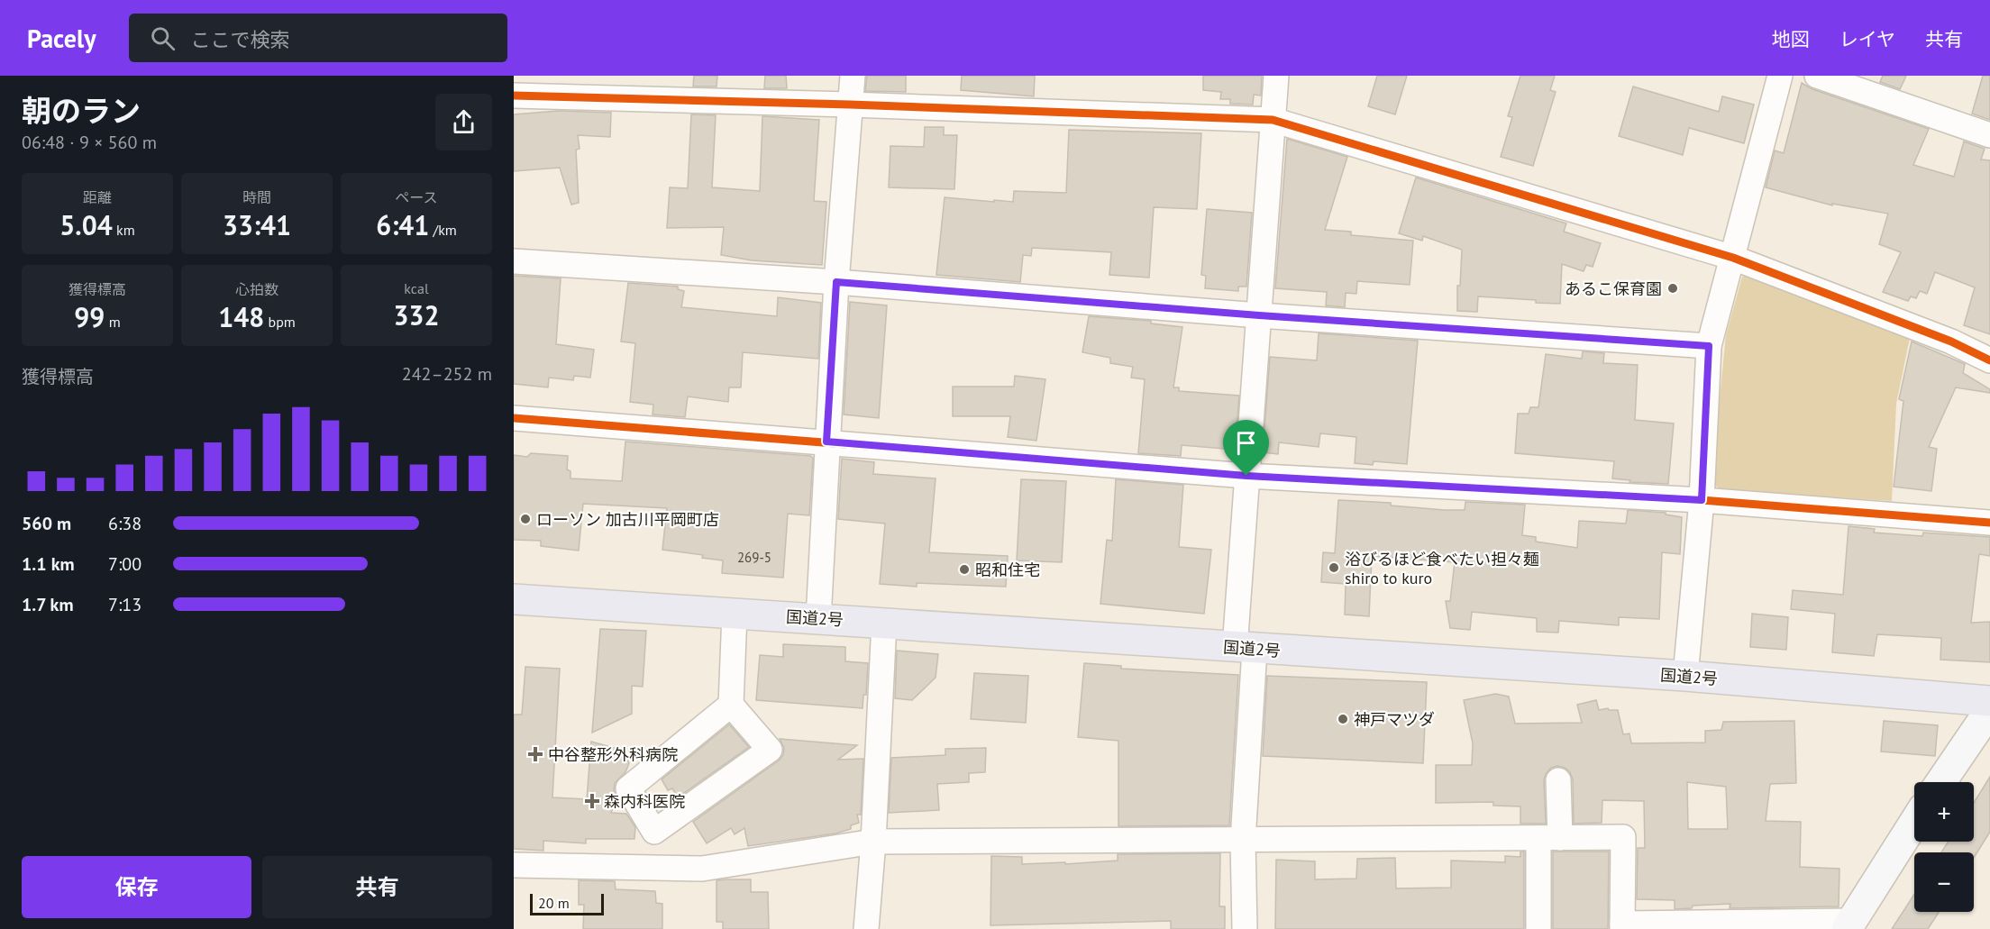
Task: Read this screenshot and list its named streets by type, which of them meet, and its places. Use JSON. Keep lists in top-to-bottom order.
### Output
{
  "streets": {
    "highway": ["国道2号"]
  },
  "places": {
    "other": [
      "あるこ保育園",
      "ローソン 加古川平岡町店",
      "浴びるほど食べたい担々麺 shiro to kuro",
      "昭和住宅",
      "神戸マツダ"
    ],
    "health": ["中谷整形外科病院", "森内科医院"]
  },
  "house_numbers": ["269-5"],
  "scale_bar": "20 m",
  "page": {
    "header": "Pacely",
    "search": "ここで検索",
    "nav": ["地図", "レイヤ", "共有"],
    "heading": ["朝のラン", "06:48 · 9 × 560 m"],
    "stats": [
      ["距離", "5.04 km"],
      ["時間", "33:41"],
      ["ペース", "6:41 /km"],
      ["獲得標高", "99 m"],
      ["心拍数", "148 bpm"],
      ["kcal", "332"]
    ],
    "chart": ["獲得標高", "242–252 m"],
    "list": [
      {
        "name": "560 m",
        "note": "6:38"
      },
      {
        "name": "1.1 km",
        "note": "7:00"
      },
      {
        "name": "1.7 km",
        "note": "7:13"
      }
    ],
    "map_buttons": ["+", "−"],
    "buttons": ["保存", "共有"],
    "scale": "20 m"
  }
}
